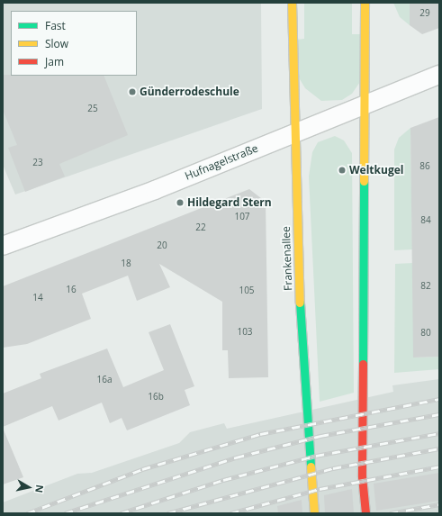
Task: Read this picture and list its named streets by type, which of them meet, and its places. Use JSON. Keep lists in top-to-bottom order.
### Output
{
  "streets": {
    "street": ["Hufnagelstraße", "Frankenallee"]
  },
  "crossings": [
    ["Hufnagelstraße", "Frankenallee"]
  ],
  "places": ["Günderrodeschule", "Weltkugel", "Hildegard Stern"],
  "house_numbers": [
    "29",
    "25",
    "23",
    "86",
    "107",
    "84",
    "22",
    "20",
    "18",
    "82",
    "16",
    "105",
    "14",
    "103",
    "80",
    "16a",
    "16b"
  ],
  "legend": ["Fast", "Slow", "Jam"],
  "north": "right"
}
